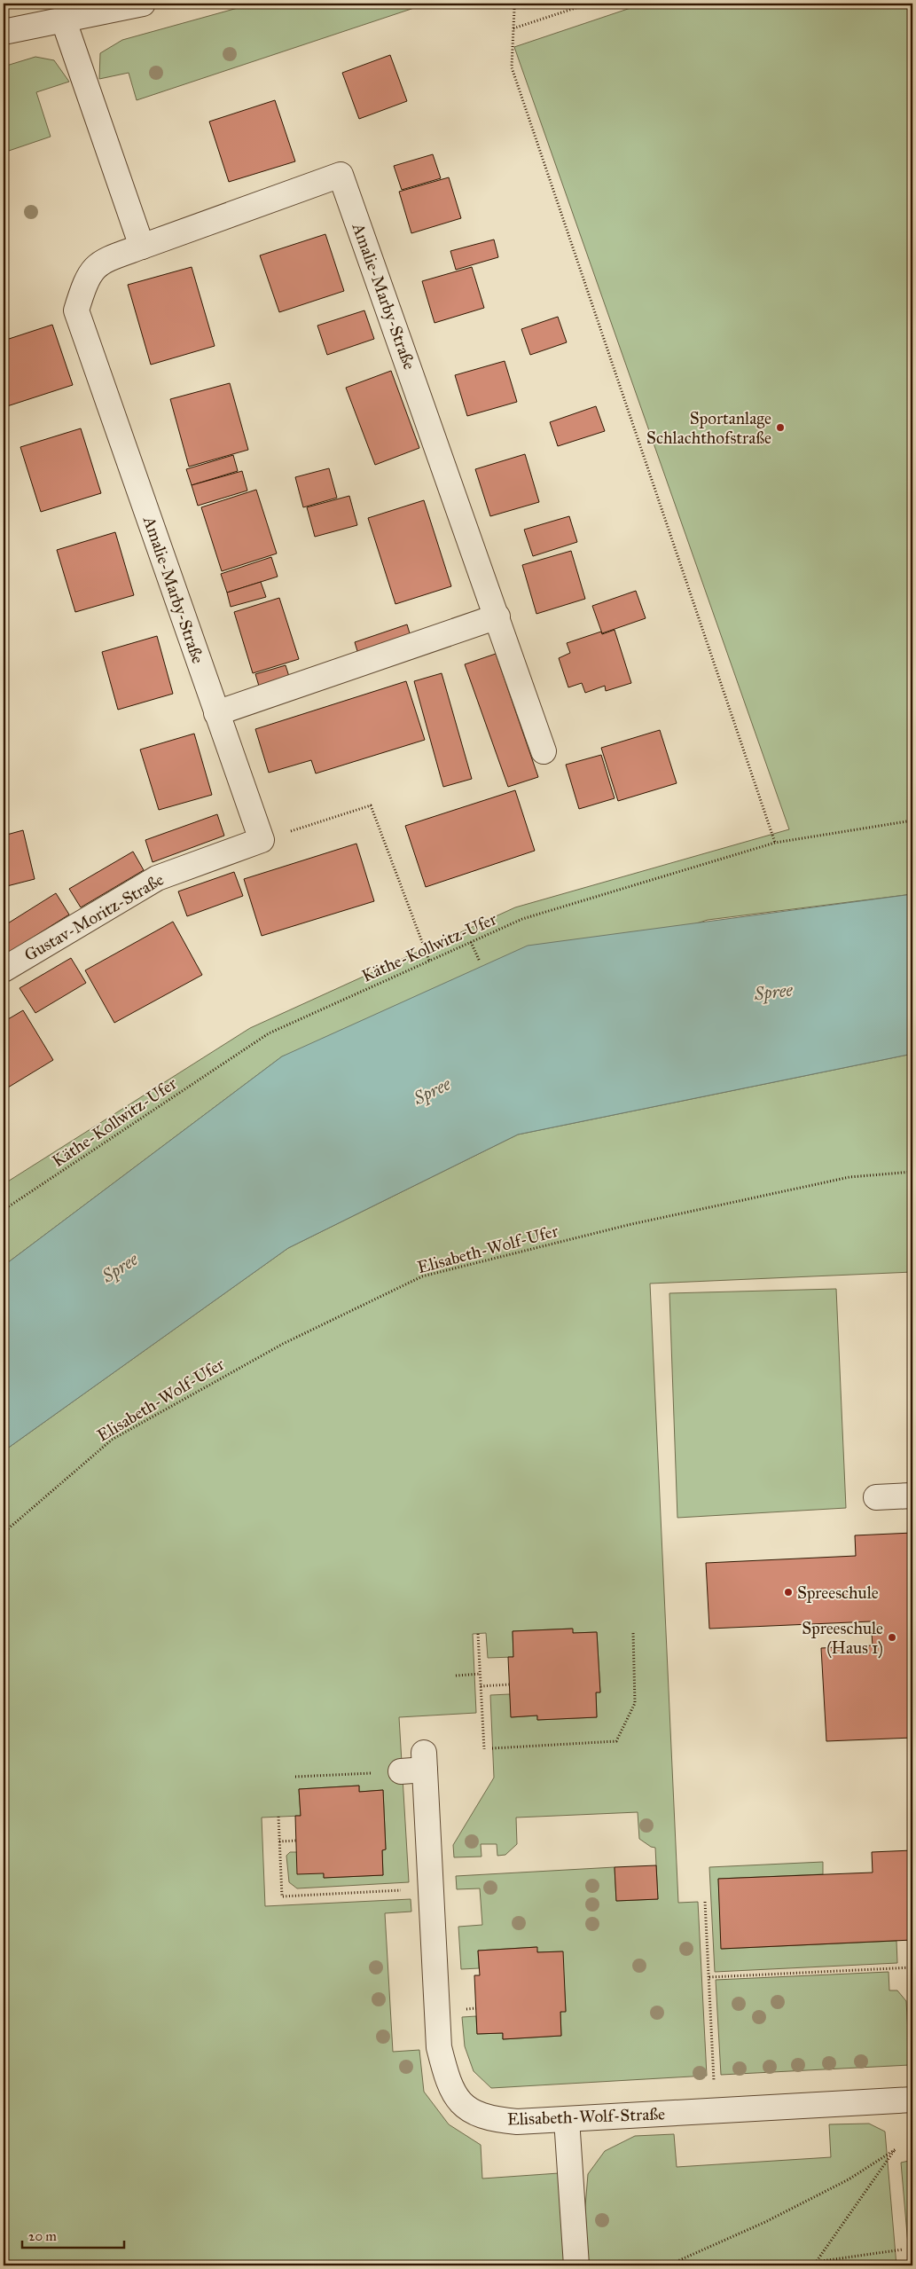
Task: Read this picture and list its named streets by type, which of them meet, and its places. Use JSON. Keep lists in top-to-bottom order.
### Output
{
  "streets": {
    "street": ["Amalie-Marby-Straße", "Gustav-Moritz-Straße", "Elisabeth-Wolf-Straße"],
    "path": ["Käthe-Kollwitz-Ufer", "Elisabeth-Wolf-Ufer"]
  },
  "crossings": [
    ["Amalie-Marby-Straße", "Gustav-Moritz-Straße"]
  ],
  "water": ["Spree"],
  "places": ["Sportanlage Schlachthofstraße", "Spreeschule", "Spreeschule (Haus 1)"],
  "scale_bar": "20 m"
}
